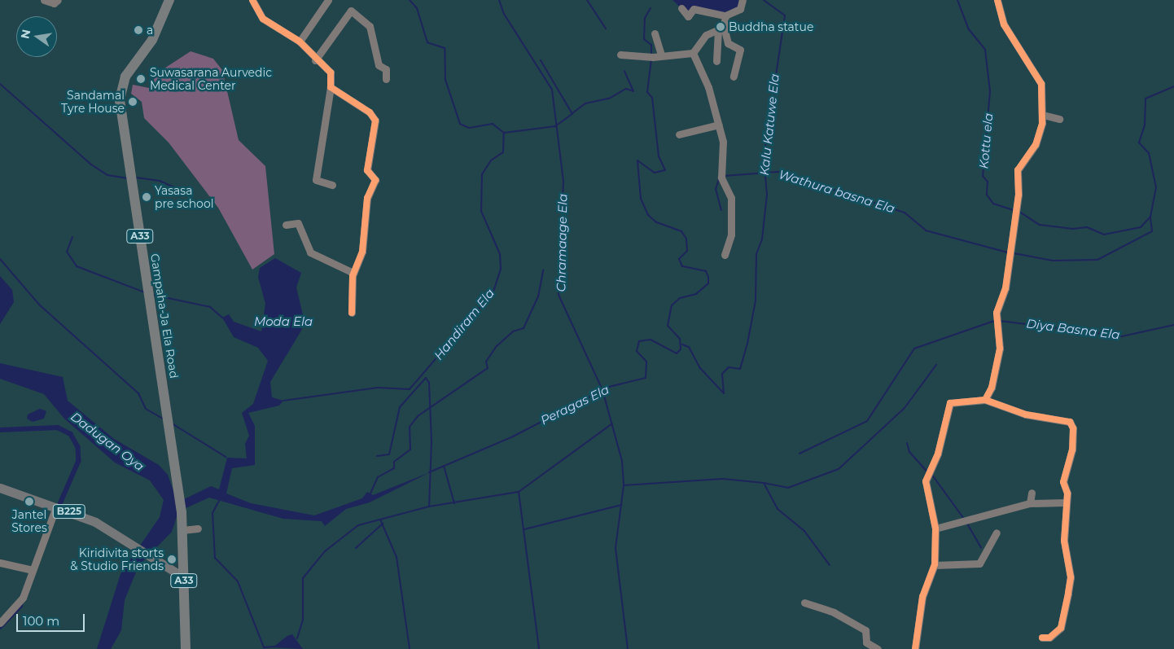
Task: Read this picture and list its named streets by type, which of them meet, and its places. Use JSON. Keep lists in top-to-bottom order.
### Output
{
  "streets": {
    "highway": ["A33", "Gampaha-Ja Ela Road"],
    "main road": ["B225"]
  },
  "crossings": [
    ["Gampaha-Ja Ela Road", "B225"]
  ],
  "water": [
    "Kalu Katuwe Ela",
    "Kottu ela",
    "Wathura basna Ela",
    "Chramaage Ela",
    "Moda Ela",
    "Handiram Ela",
    "Diya Basna Ela",
    "Peragas Ela",
    "Dadugan Oya"
  ],
  "places": [
    "Buddha statue",
    "a",
    "Suwasarana Aurvedic Medical Center",
    "Sandamal Tyre House",
    "Yasasa pre school",
    "Jantel Stores",
    "Kiridivita storts & Studio Friends"
  ],
  "scale_bar": "100 m",
  "north": "left"
}
